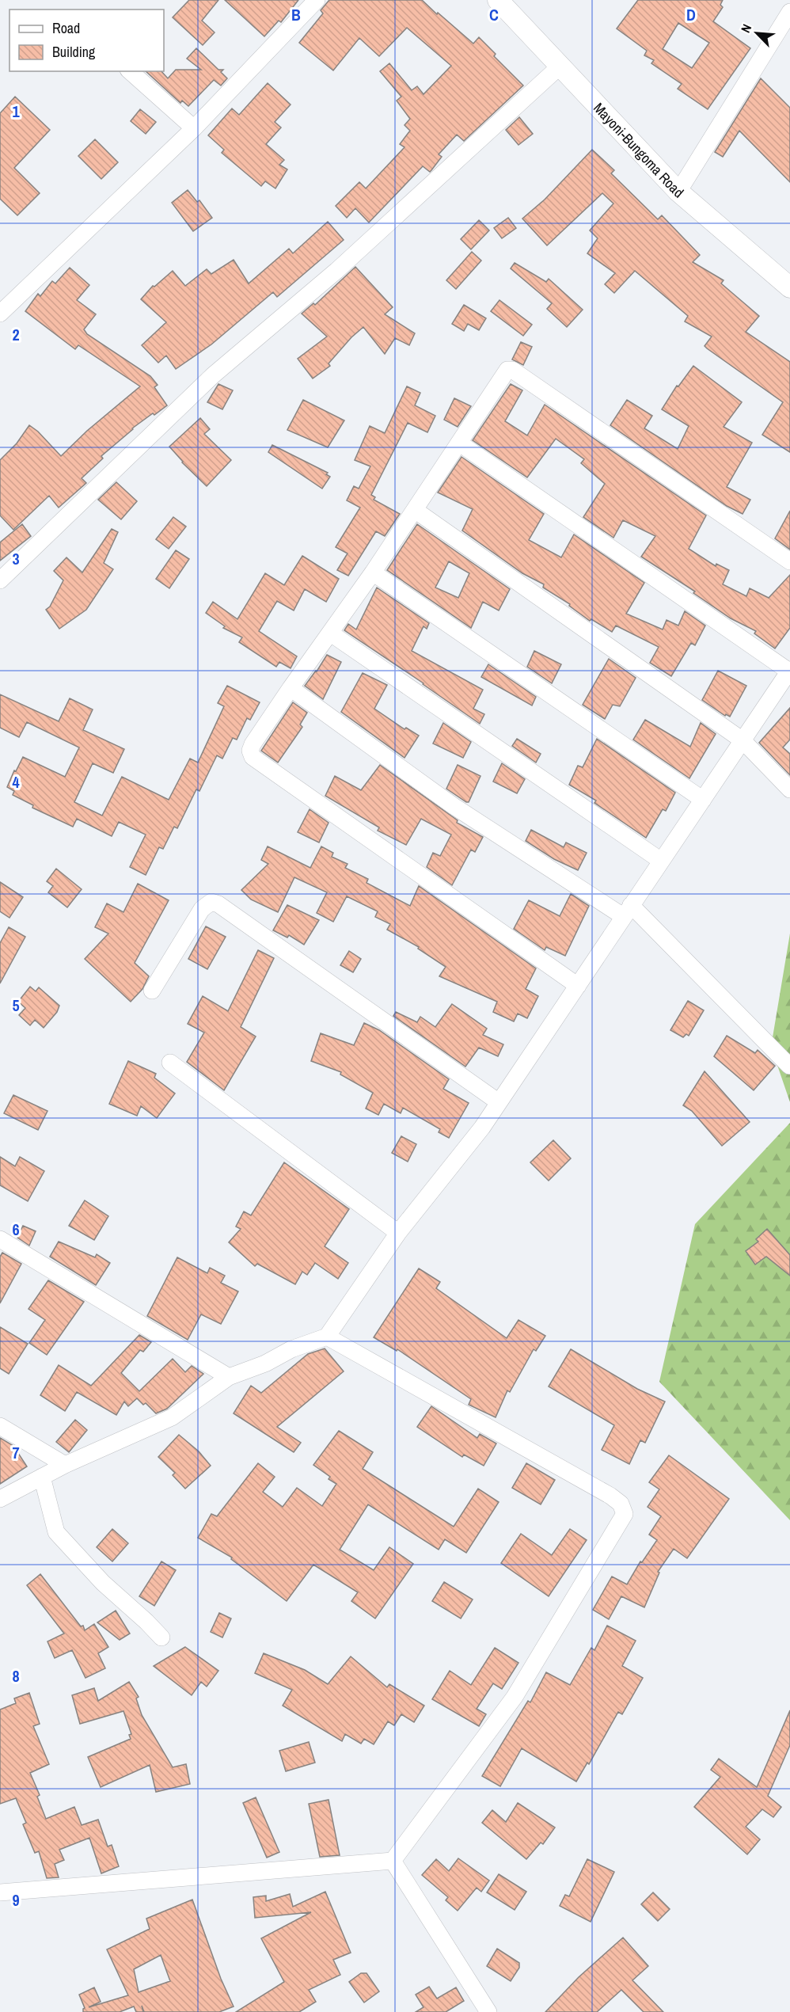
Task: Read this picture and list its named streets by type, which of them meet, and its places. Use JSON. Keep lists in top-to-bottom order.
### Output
{
  "streets": {
    "main road": ["Mayoni-Bungoma Road"]
  },
  "legend": ["Road", "Building"],
  "north": "top left",
  "grid": {
    "columns": ["B", "C", "D"],
    "rows": [
      "1",
      "2",
      "3",
      "4",
      "5",
      "6",
      "7",
      "8",
      "9"
    ]
  }
}
